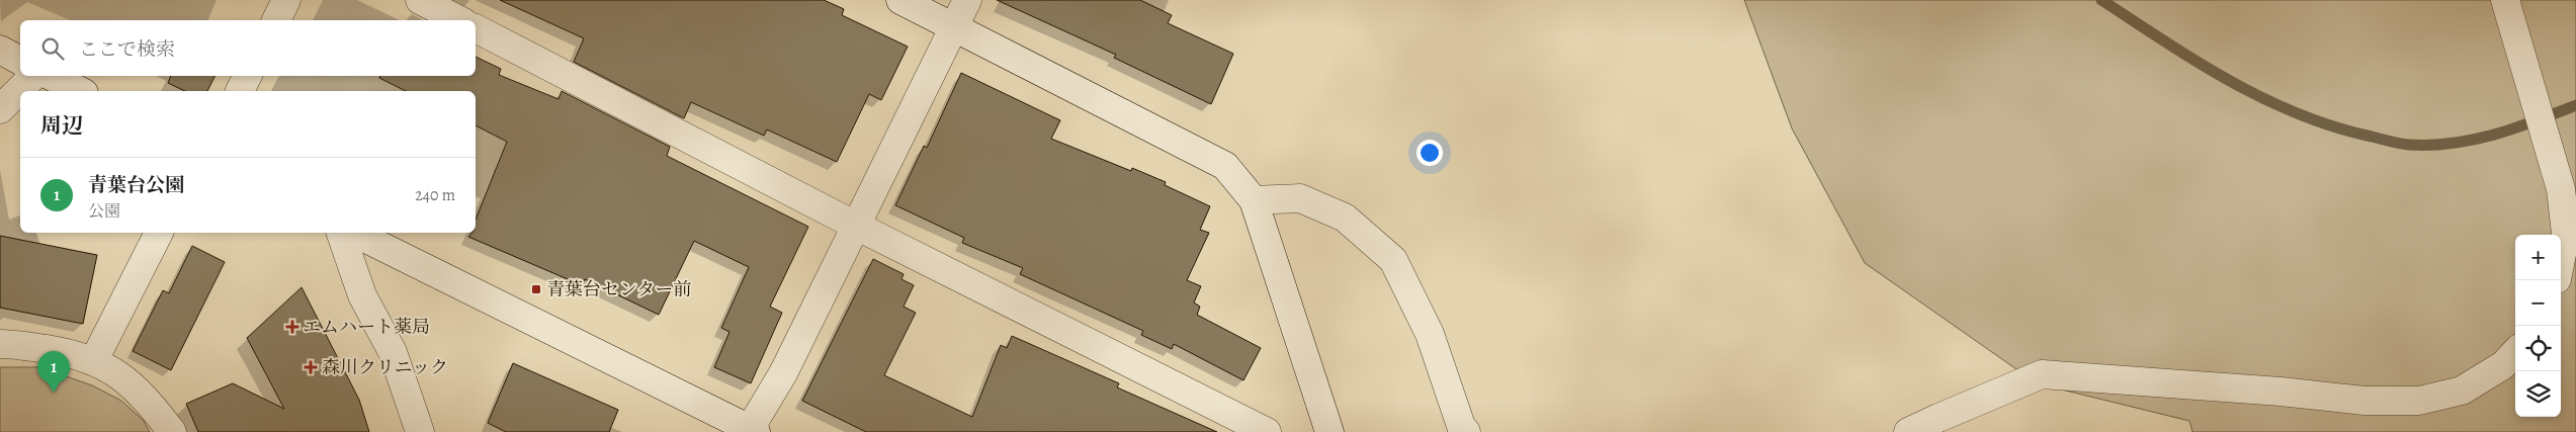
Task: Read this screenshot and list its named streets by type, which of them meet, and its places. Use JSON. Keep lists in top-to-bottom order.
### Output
{
  "places": {
    "transit": ["青葉台センター前"],
    "health": ["エムハート薬局", "森川クリニック"]
  },
  "page": {
    "search": "ここで検索",
    "heading": "周辺",
    "list": [
      {
        "mark": "1",
        "name": "青葉台公園",
        "note": "公園",
        "value": "240 m"
      }
    ],
    "map_buttons": ["+", "−"],
    "pins": "1"
  }
}
